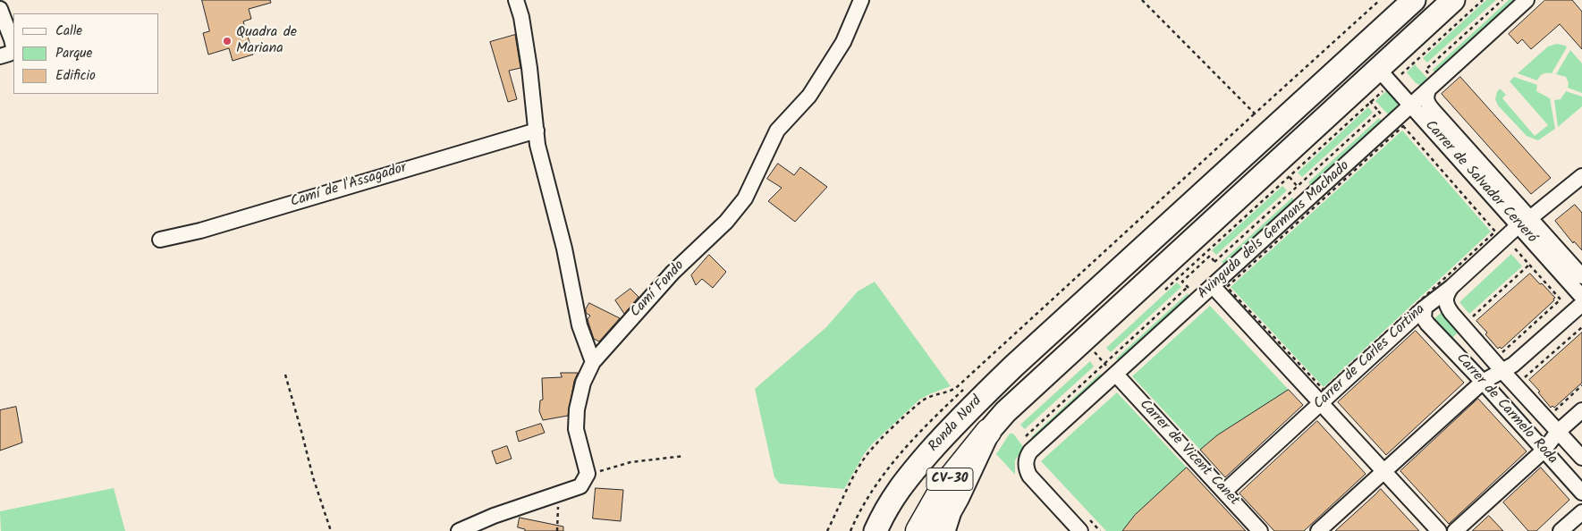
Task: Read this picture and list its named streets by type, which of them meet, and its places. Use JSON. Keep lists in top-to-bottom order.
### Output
{
  "streets": {
    "highway": ["Ronda Nord", "CV-30"],
    "street": [
      "Carrer de Salvador Cerveró",
      "Camí de l'Assagador",
      "Avinguda dels Germans Machado",
      "Camí Fondo",
      "Carrer de Carles Cortina",
      "Carrer de Carmelo Roda",
      "Carrer de Vicent Canet"
    ]
  },
  "crossings": [
    ["Carrer de Salvador Cerveró", "Avinguda dels Germans Machado"],
    ["Carrer de Salvador Cerveró", "Carrer de Carles Cortina"],
    ["Avinguda dels Germans Machado", "Carrer de Vicent Canet"],
    ["Carrer de Carles Cortina", "Carrer de Carmelo Roda"],
    ["Carrer de Carles Cortina", "Carrer de Vicent Canet"]
  ],
  "places": ["Quadra de Mariana"],
  "legend": ["Calle", "Parque", "Edificio"]
}
